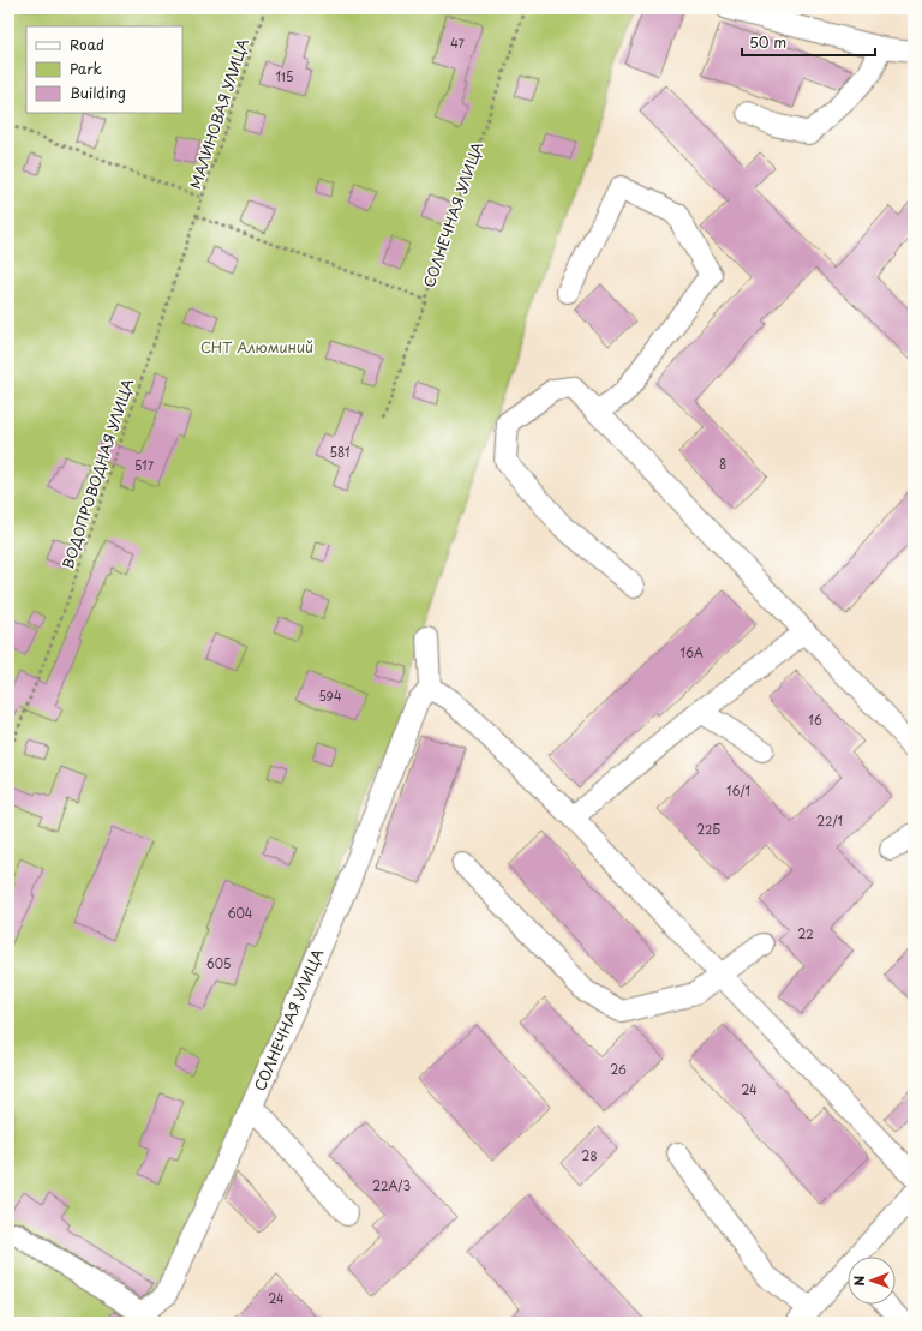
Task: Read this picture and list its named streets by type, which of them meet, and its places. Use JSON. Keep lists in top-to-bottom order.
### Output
{
  "streets": {
    "street": ["СОЛНЕЧНАЯ УЛИЦА"],
    "path": ["МАЛИНОВАЯ УЛИЦА", "ВОДОПРОВОДНАЯ УЛИЦА"]
  },
  "crossings": [
    ["МАЛИНОВАЯ УЛИЦА", "ВОДОПРОВОДНАЯ УЛИЦА"]
  ],
  "parks": ["СНТ Алюминий"],
  "house_numbers": [
    "47",
    "115",
    "581",
    "8",
    "517",
    "16А",
    "594",
    "16",
    "16/1",
    "22/1",
    "22Б",
    "604",
    "22",
    "605",
    "26",
    "24",
    "28",
    "22А/3",
    "24"
  ],
  "legend": ["Road", "Park", "Building"],
  "scale_bar": "50 m",
  "north": "left"
}
